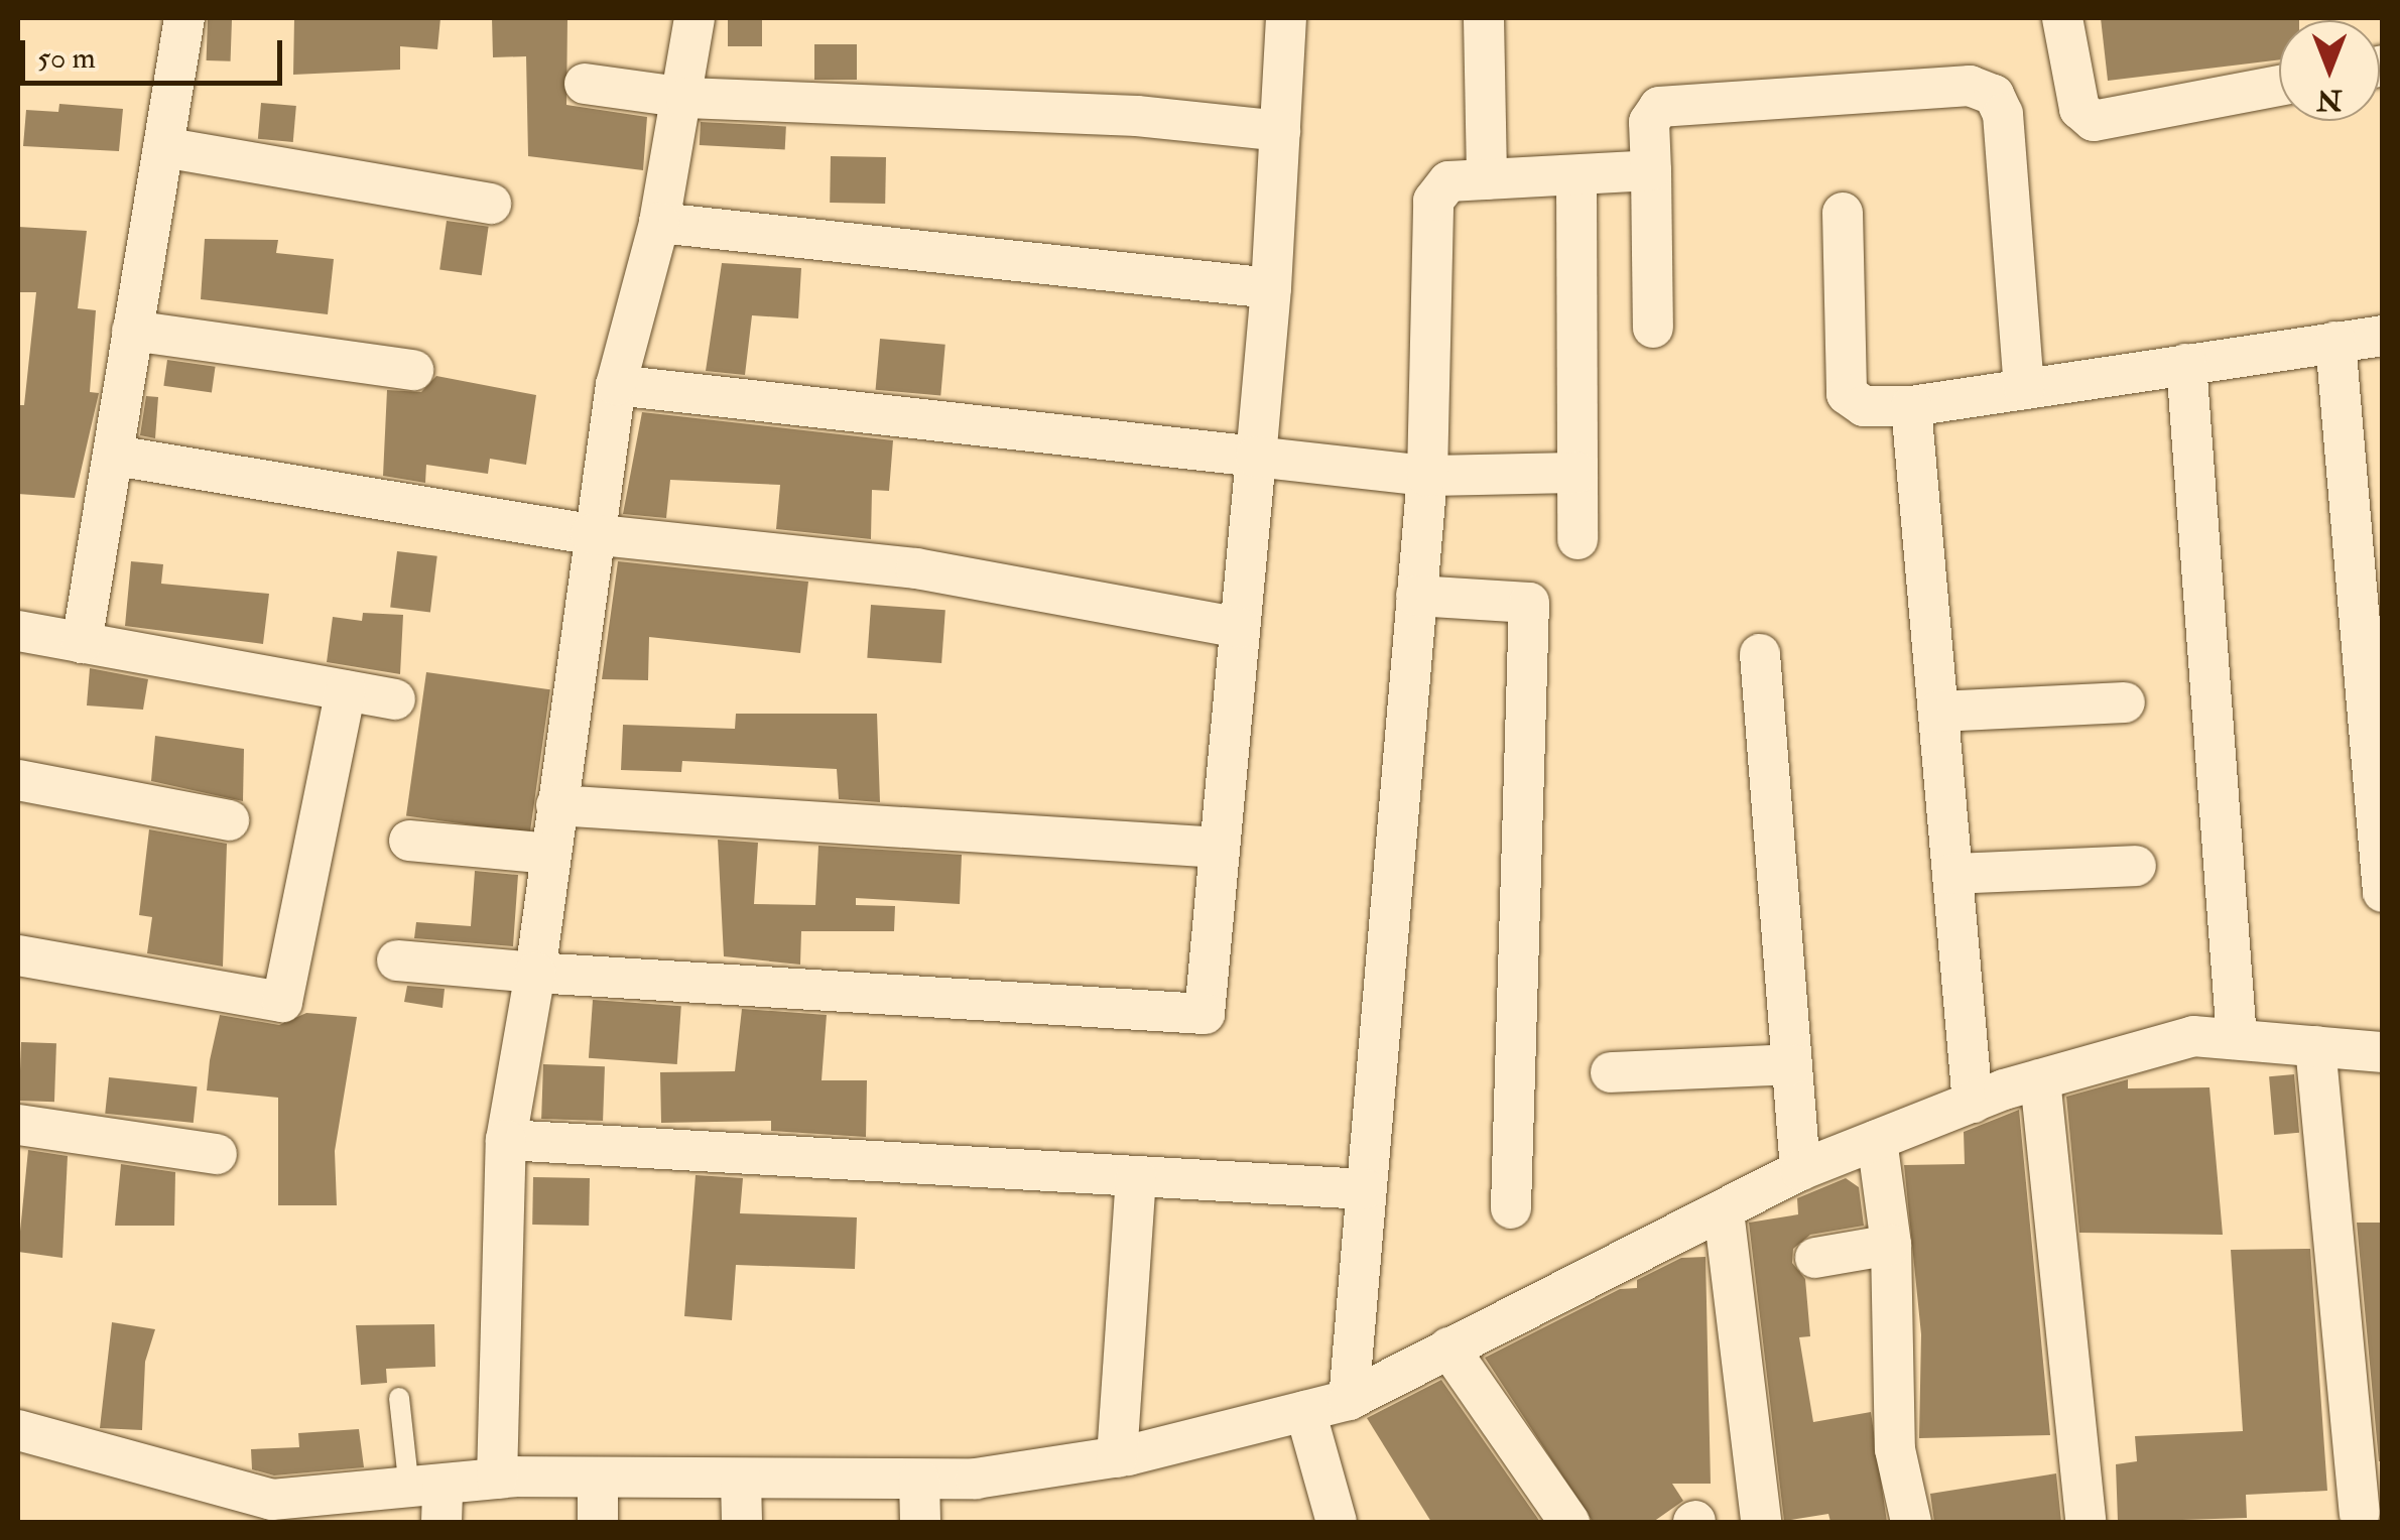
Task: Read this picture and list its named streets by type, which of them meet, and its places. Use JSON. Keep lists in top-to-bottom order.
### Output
{
  "scale_bar": "50 m",
  "north": "bottom"
}
